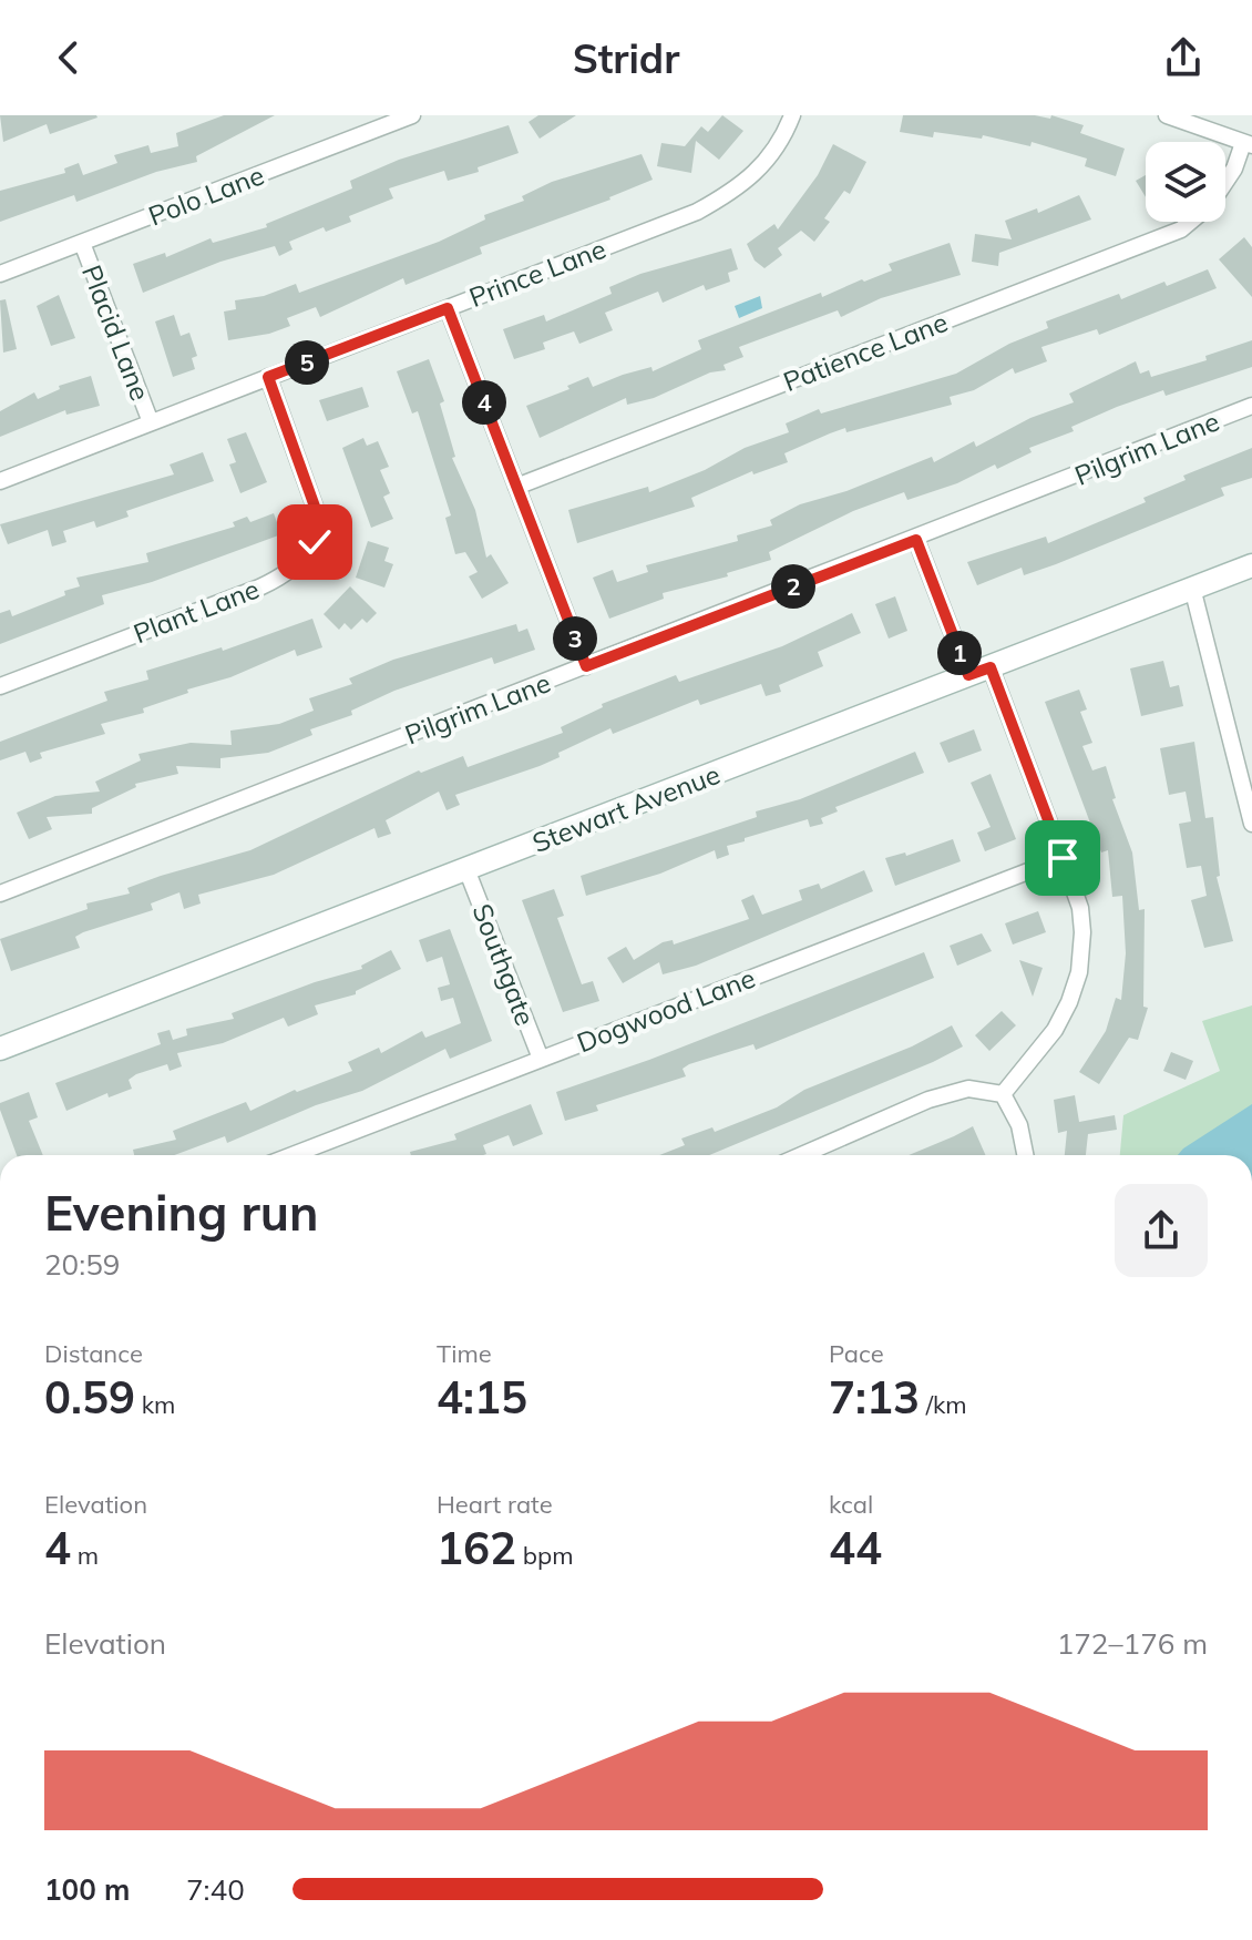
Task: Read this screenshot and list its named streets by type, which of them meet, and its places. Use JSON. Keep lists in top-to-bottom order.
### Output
{
  "streets": {
    "street": [
      "Polo Lane",
      "Prince Lane",
      "Placid Lane",
      "Patience Lane",
      "Pilgrim Lane",
      "Plant Lane",
      "Stewart Avenue",
      "Southgate",
      "Dogwood Lane"
    ]
  },
  "crossings": [
    ["Polo Lane", "Placid Lane"],
    ["Prince Lane", "Placid Lane"],
    ["Prince Lane", "Plant Lane"],
    ["Stewart Avenue", "Southgate"],
    ["Southgate", "Dogwood Lane"]
  ],
  "page": {
    "header": "Stridr",
    "pins": [
      "5",
      "4",
      "2",
      "3",
      "1"
    ],
    "heading": ["Evening run", "20:59"],
    "stats": [
      ["Distance", "0.59 km"],
      ["Time", "4:15"],
      ["Pace", "7:13 /km"],
      ["Elevation", "4 m"],
      ["Heart rate", "162 bpm"],
      ["kcal", "44"]
    ],
    "chart": ["Elevation", "172–176 m"],
    "list": [
      {
        "name": "100 m",
        "note": "7:40"
      }
    ]
  }
}
